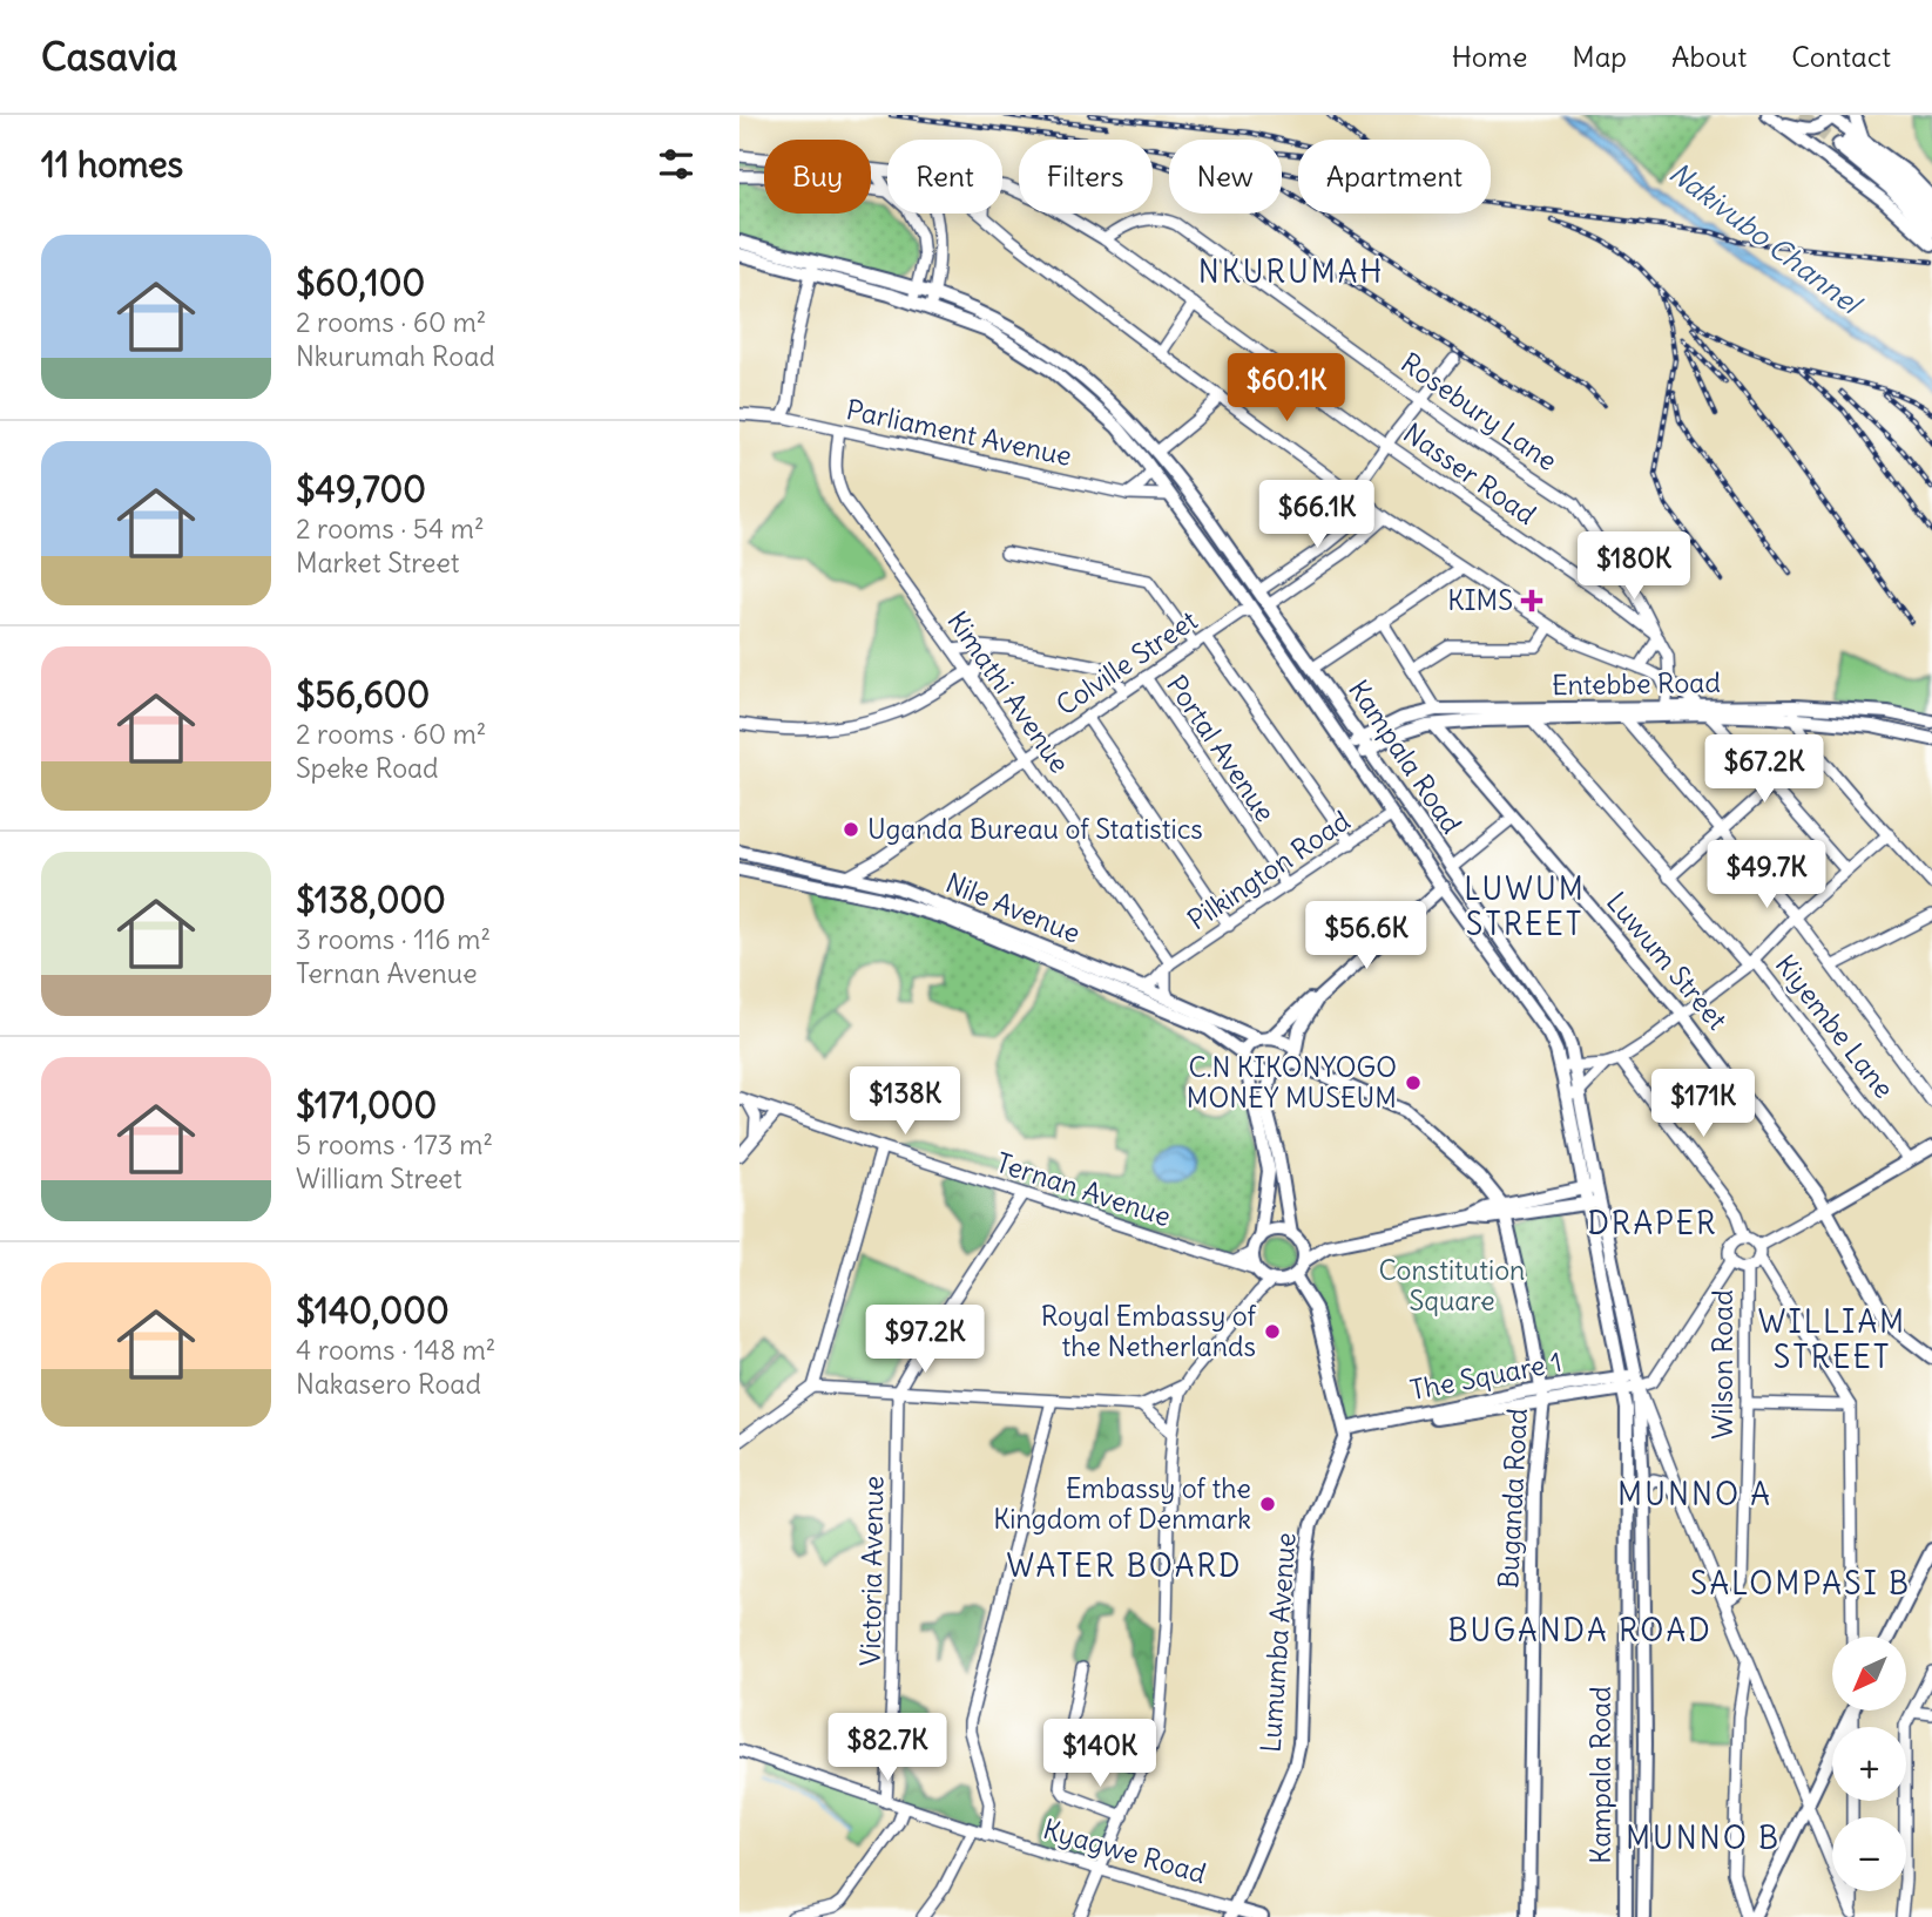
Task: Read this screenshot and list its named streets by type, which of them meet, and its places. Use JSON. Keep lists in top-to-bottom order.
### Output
{
  "streets": {
    "main road": [
      "Entebbe Road",
      "Kampala Road",
      "Nile Avenue",
      "Luwum Street",
      "The Square 1",
      "Buganda Road",
      "Lumumba Avenue",
      "Kyagwe Road"
    ],
    "street": [
      "Rosebury Lane",
      "Parliament Avenue",
      "Nasser Road",
      "Colville Street",
      "Kimathi Avenue",
      "Portal Avenue",
      "Pilkington Road",
      "Kiyembe Lane",
      "Ternan Avenue",
      "Wilson Road",
      "Victoria Avenue"
    ]
  },
  "crossings": [
    ["Rosebury Lane", "Nasser Road"],
    ["Parliament Avenue", "Kimathi Avenue"],
    ["Parliament Avenue", "Kampala Road"],
    ["Colville Street", "Kimathi Avenue"],
    ["Colville Street", "Portal Avenue"],
    ["Colville Street", "Kampala Road"],
    ["Colville Street", "Nile Avenue"],
    ["Entebbe Road", "Kampala Road"],
    ["Entebbe Road", "Luwum Street"],
    ["Entebbe Road", "Kiyembe Lane"],
    ["Kimathi Avenue", "Portal Avenue"],
    ["Kimathi Avenue", "Pilkington Road"],
    ["Kimathi Avenue", "Nile Avenue"],
    ["Portal Avenue", "Pilkington Road"],
    ["Kampala Road", "Pilkington Road"],
    ["Kampala Road", "The Square 1"],
    ["Nile Avenue", "Buganda Road"],
    ["The Square 1", "Buganda Road"],
    ["The Square 1", "Lumumba Avenue"],
    ["Victoria Avenue", "Kyagwe Road"],
    ["Lumumba Avenue", "Kyagwe Road"]
  ],
  "districts": [
    "NKURUMAH",
    "LUWUM STREET",
    "DRAPER",
    "WILLIAM STREET",
    "MUNNO A",
    "WATER BOARD",
    "SALOMPASI B",
    "BUGANDA ROAD",
    "MUNNO B"
  ],
  "water": ["Nakivubo Channel"],
  "parks": ["Constitution Square"],
  "places": {
    "health": ["KIMS"],
    "other": [
      "Uganda Bureau of Statistics",
      "C.N KIKONYOGO MONEY MUSEUM",
      "Royal Embassy of the Netherlands",
      "Embassy of the Kingdom of Denmark"
    ]
  },
  "north": "bottom left",
  "page": {
    "header": "Casavia",
    "nav": [
      "Home",
      "Map",
      "About",
      "Contact"
    ],
    "heading": "11 homes",
    "chip": [
      "Buy",
      "Rent",
      "Filters",
      "New",
      "Apartment"
    ],
    "list": [
      {
        "name": "$60,100",
        "note": "2 rooms · 60 m² · Nkurumah Road"
      },
      {
        "name": "$49,700",
        "note": "2 rooms · 54 m² · Market Street"
      },
      {
        "name": "$56,600",
        "note": "2 rooms · 60 m² · Speke Road"
      },
      {
        "name": "$138,000",
        "note": "3 rooms · 116 m² · Ternan Avenue"
      },
      {
        "name": "$171,000",
        "note": "5 rooms · 173 m² · William Street"
      },
      {
        "name": "$140,000",
        "note": "4 rooms · 148 m² · Nakasero Road"
      }
    ],
    "price": [
      "$60.1K",
      "$66.1K",
      "$180K",
      "$67.2K",
      "$49.7K",
      "$56.6K",
      "$138K",
      "$171K",
      "$97.2K",
      "$82.7K",
      "$140K"
    ],
    "map_buttons": ["+", "−"]
  }
}
